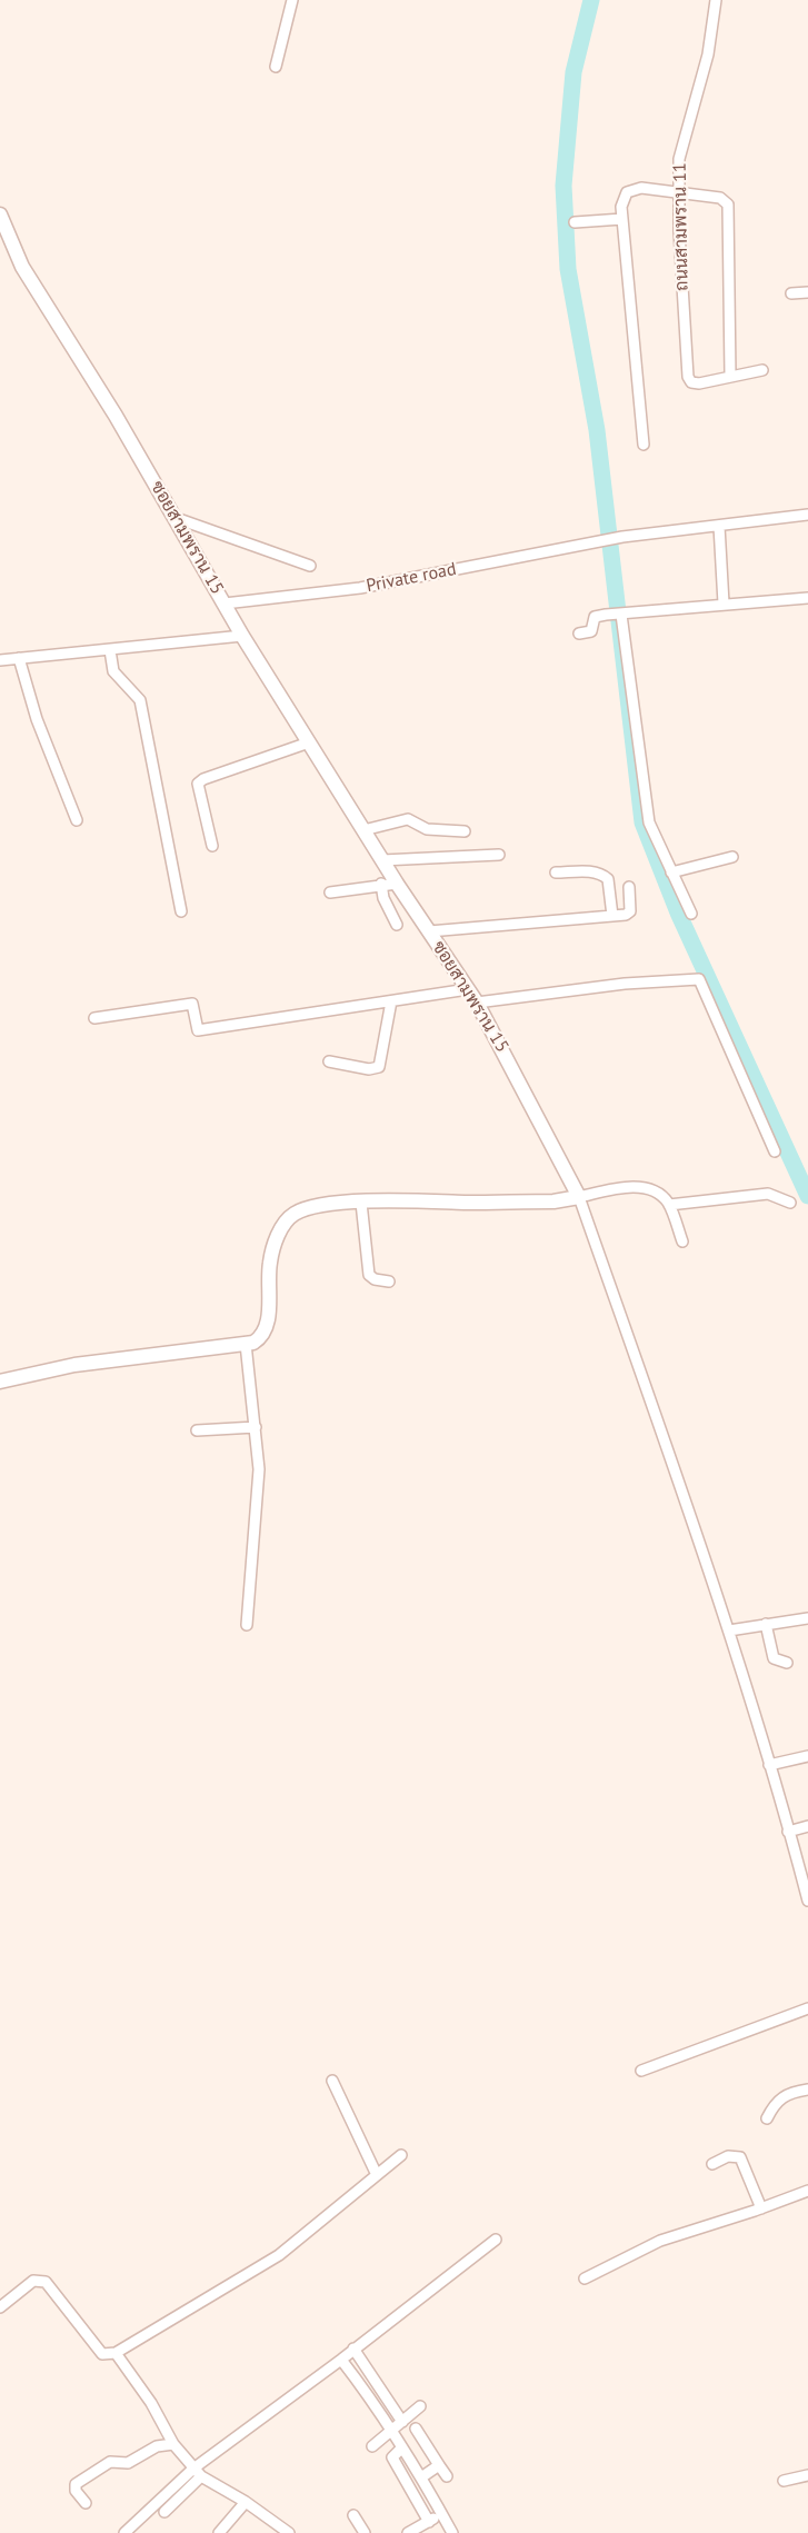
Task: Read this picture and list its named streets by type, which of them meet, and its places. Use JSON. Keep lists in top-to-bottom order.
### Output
{
  "streets": {
    "street": ["ถนนสามพราน 11", "ซอยสามพราน 15", "Private road"]
  },
  "crossings": [
    ["ซอยสามพราน 15", "Private road"]
  ]
}
